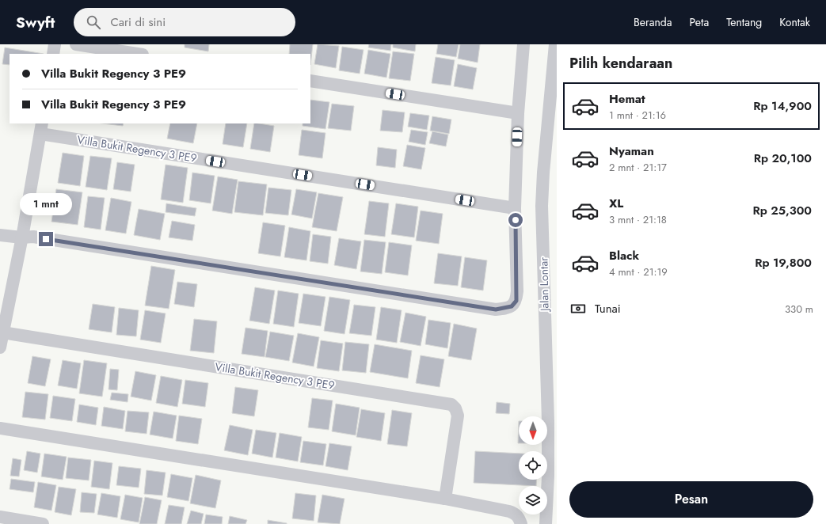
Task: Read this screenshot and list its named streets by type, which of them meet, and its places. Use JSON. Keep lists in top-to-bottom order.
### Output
{
  "streets": {
    "street": ["Villa Bukit Regency 3 PE9", "Jalan Lontar"]
  },
  "north": "bottom",
  "page": {
    "header": "Swyft",
    "search": "Cari di sini",
    "nav": [
      "Beranda",
      "Peta",
      "Tentang",
      "Kontak"
    ],
    "heading": "Pilih kendaraan",
    "banner": ["Villa Bukit Regency 3 PE9", "Villa Bukit Regency 3 PE9"],
    "list": [
      {
        "name": "Hemat",
        "note": "1 mnt · 21:16",
        "value": "Rp 14,900"
      },
      {
        "name": "Nyaman",
        "note": "2 mnt · 21:17",
        "value": "Rp 20,100"
      },
      {
        "name": "XL",
        "note": "3 mnt · 21:18",
        "value": "Rp 25,300"
      },
      {
        "name": "Black",
        "note": "4 mnt · 21:19",
        "value": "Rp 19,800"
      }
    ],
    "bubble": "1 mnt",
    "pay": ["Tunai", "330 m"],
    "buttons": "Pesan"
  }
}
